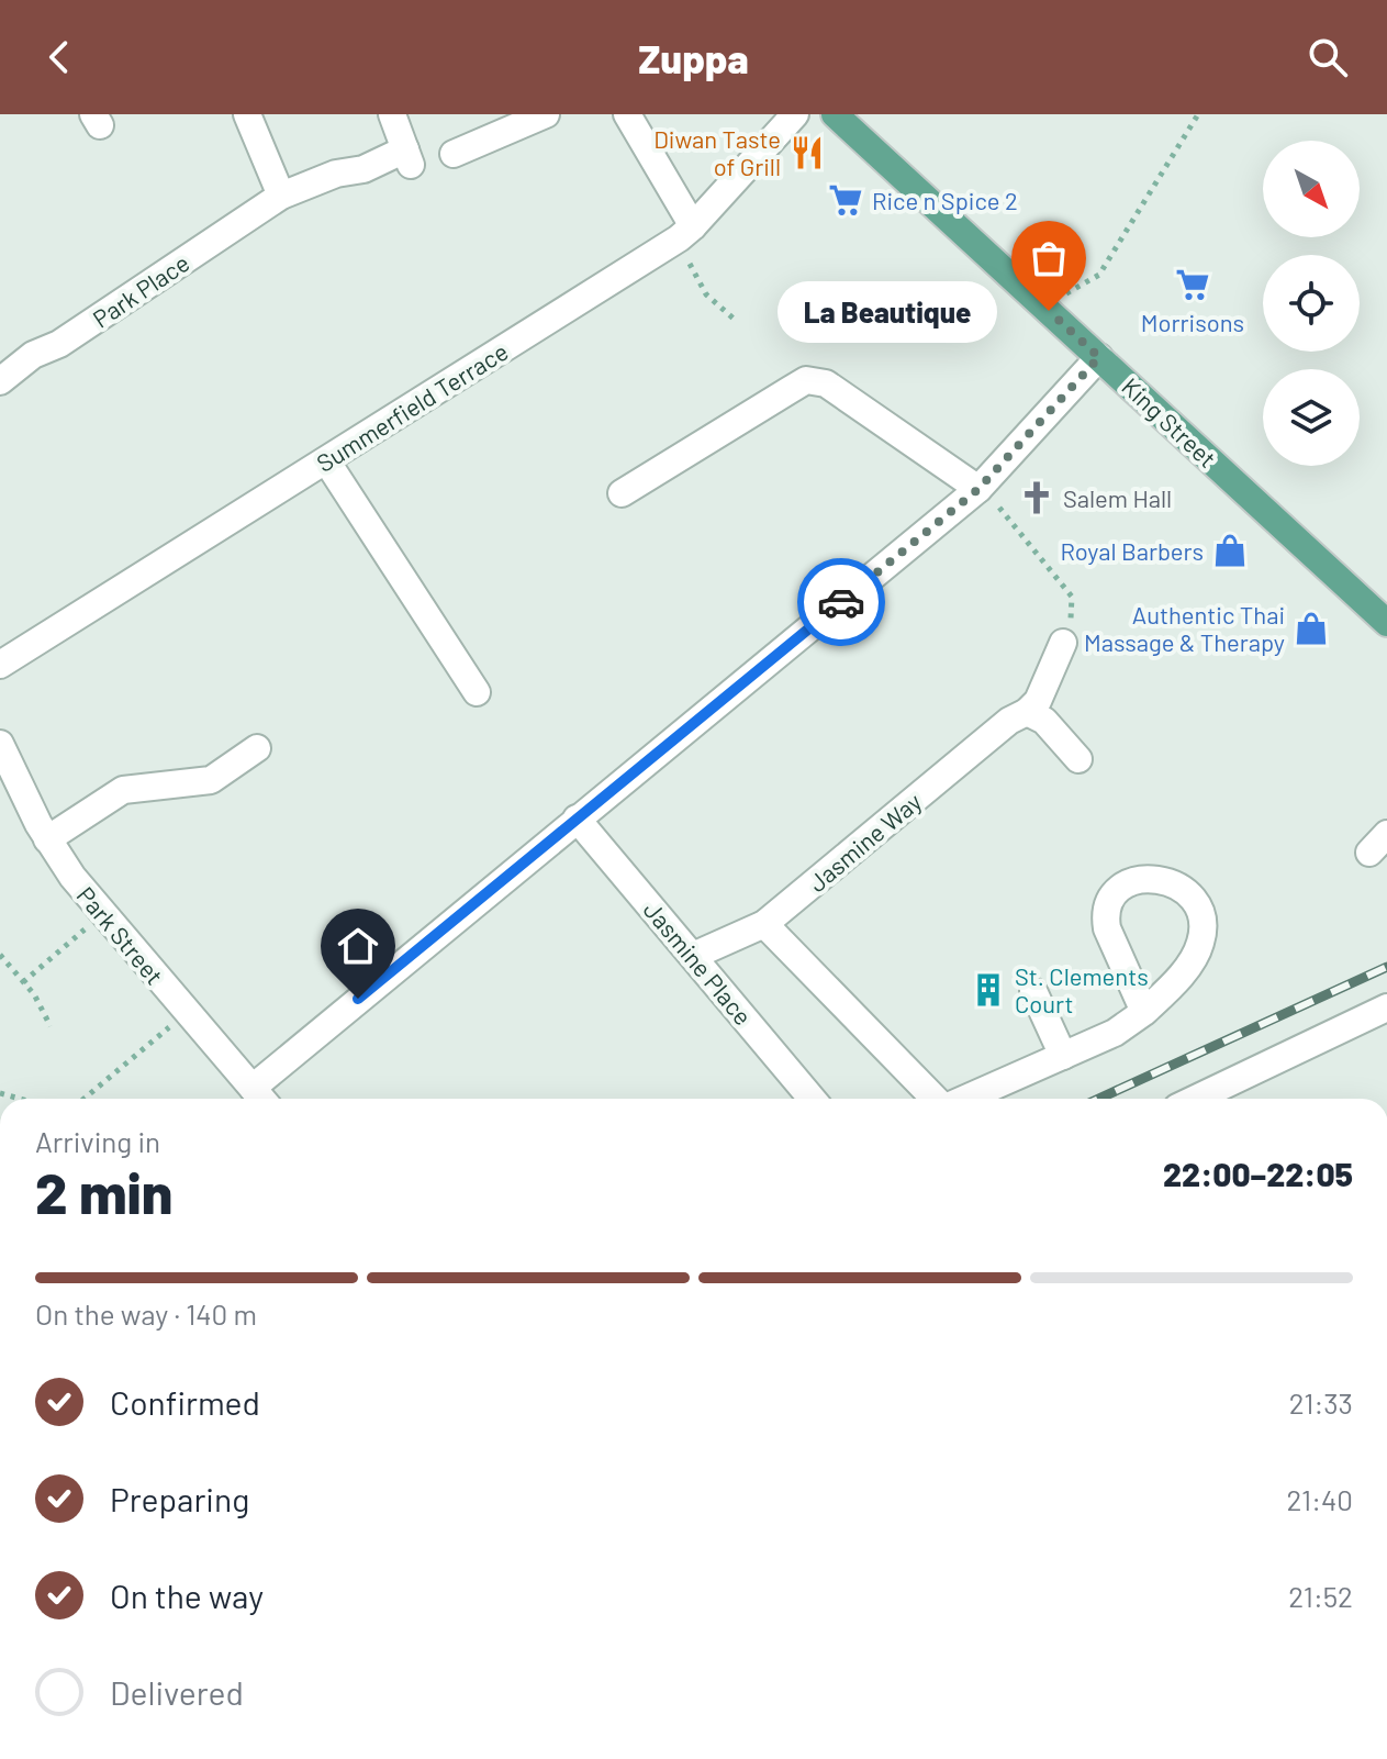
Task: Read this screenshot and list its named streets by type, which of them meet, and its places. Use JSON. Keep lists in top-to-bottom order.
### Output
{
  "streets": {
    "main road": ["King Street"],
    "street": [
      "Park Place",
      "Summerfield Terrace",
      "Jasmine Way",
      "Park Street",
      "Jasmine Place"
    ]
  },
  "crossings": [
    ["Jasmine Way", "Jasmine Place"]
  ],
  "places": {
    "restaurant": ["Diwan Taste of Grill"],
    "supermarket": ["Rice n Spice 2", "Morrisons"],
    "other": ["La Beautique"],
    "church": ["Salem Hall"],
    "shop": ["Royal Barbers", "Authentic Thai Massage & Therapy"],
    "building": ["St. Clements Court"]
  },
  "north": "bottom right",
  "page": {
    "header": "Zuppa",
    "bubble": "La Beautique",
    "heading": ["2 min", "Arriving in", "22:00–22:05"],
    "bar": "On the way · 140 m",
    "list": [
      ["Confirmed", "21:33"],
      ["Preparing", "21:40"],
      ["On the way", "21:52"],
      "Delivered"
    ]
  }
}
